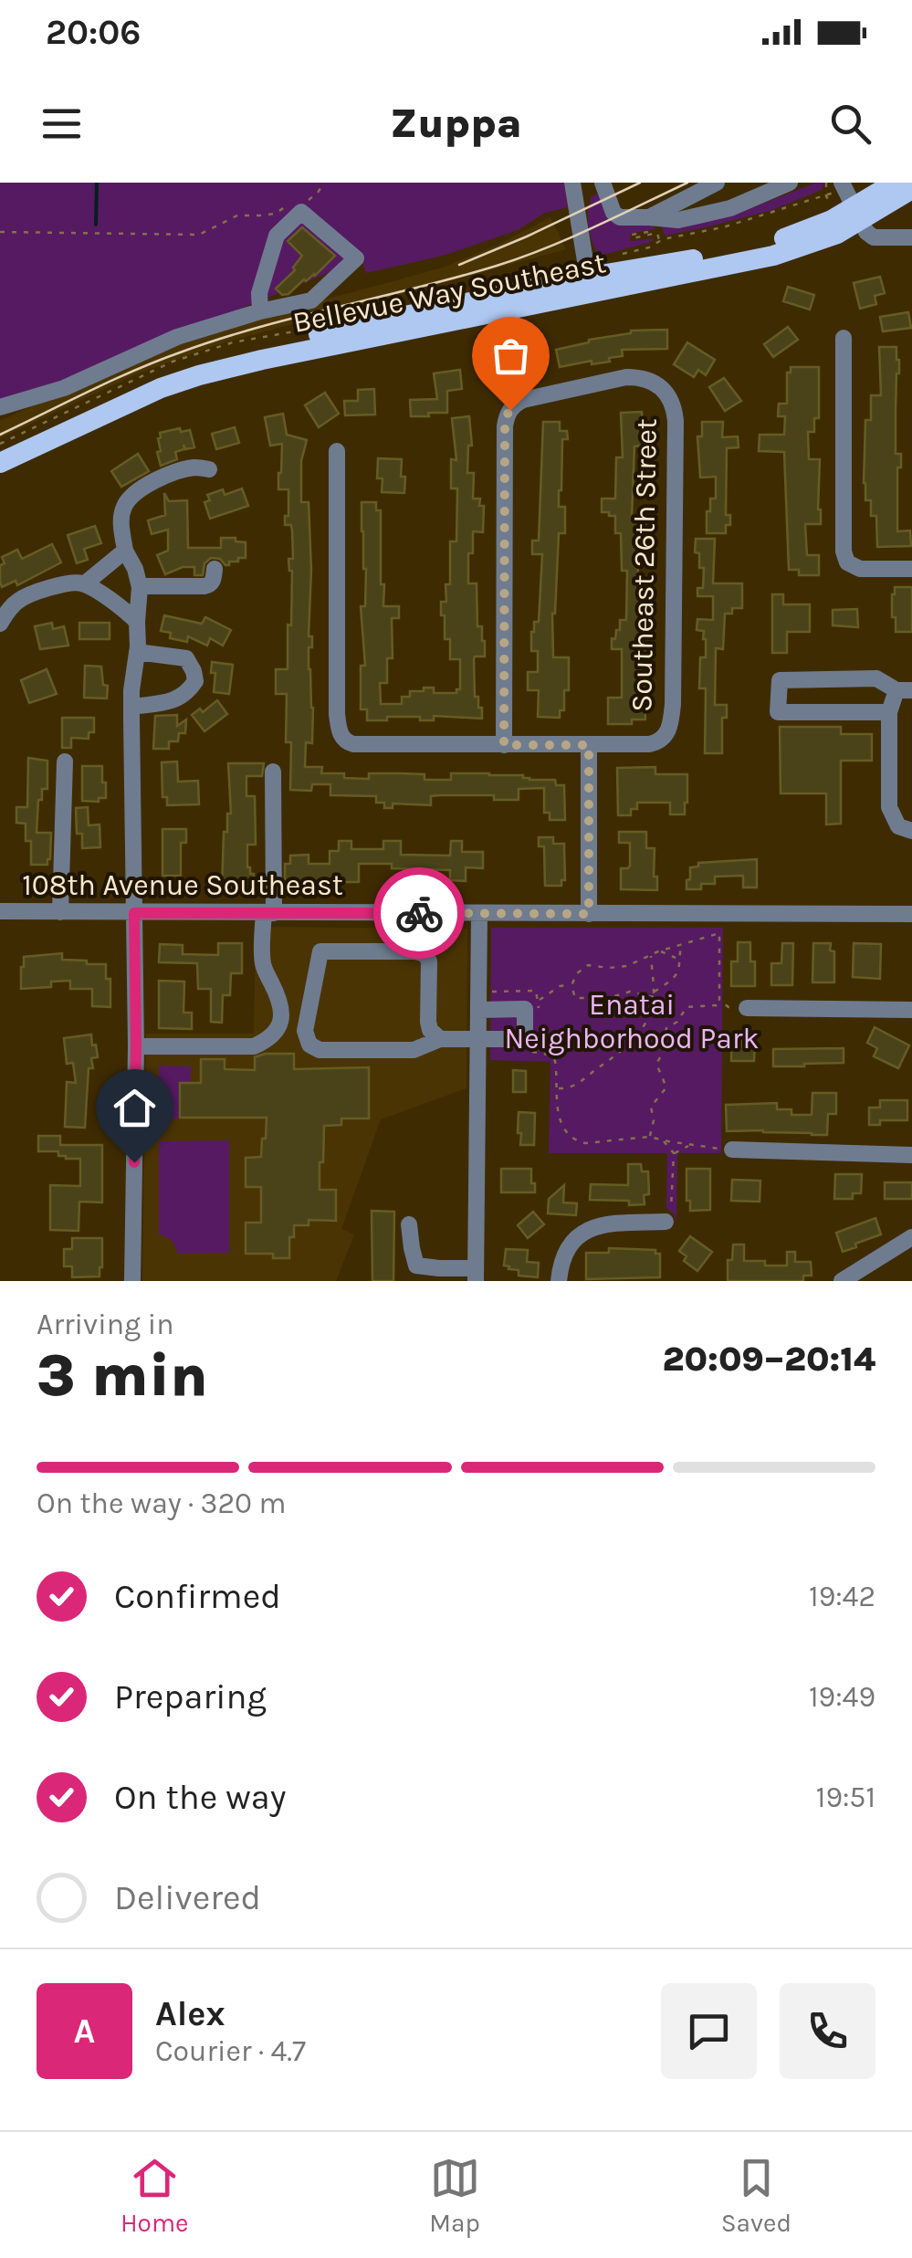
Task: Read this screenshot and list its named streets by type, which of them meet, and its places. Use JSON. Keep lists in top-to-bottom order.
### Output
{
  "streets": {
    "main road": ["Bellevue Way Southeast"],
    "street": ["Southeast 26th Street", "108th Avenue Southeast"]
  },
  "parks": ["Enatai Neighborhood Park"],
  "page": {
    "status": "20:06",
    "header": "Zuppa",
    "heading": ["3 min", "Arriving in", "20:09–20:14"],
    "panel": ["Alex", "Courier · 4.7"],
    "bar": "On the way · 320 m",
    "list": [
      ["Confirmed", "19:42"],
      ["Preparing", "19:49"],
      ["On the way", "19:51"],
      "Delivered"
    ],
    "round": "A",
    "tabs": ["Home", "Map", "Saved"]
  }
}
